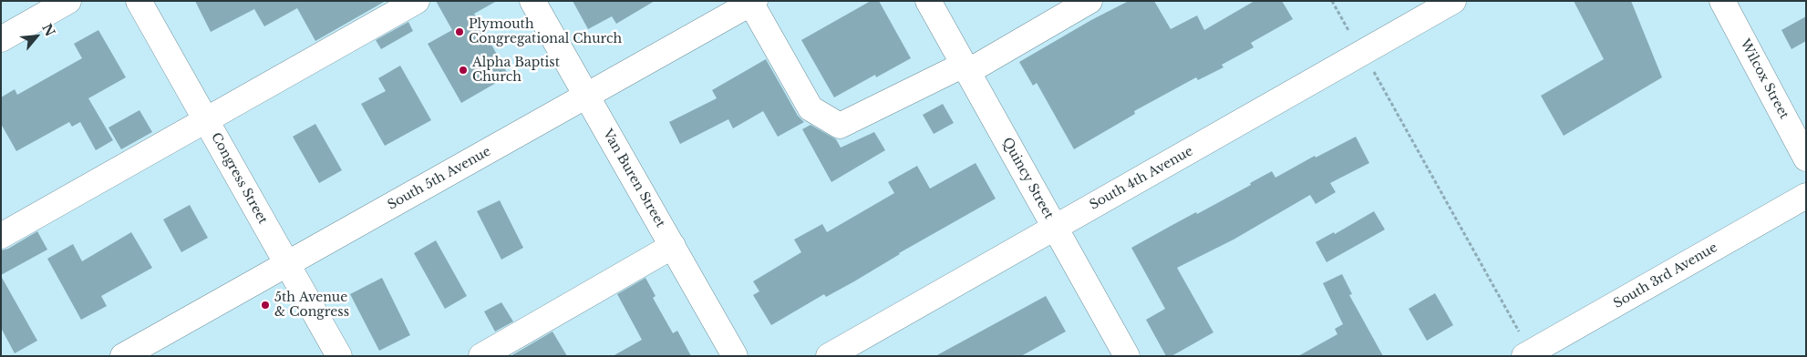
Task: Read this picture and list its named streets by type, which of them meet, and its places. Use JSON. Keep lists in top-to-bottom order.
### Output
{
  "streets": {
    "street": [
      "Wilcox Street",
      "Congress Street",
      "South 5th Avenue",
      "Van Buren Street",
      "Quincy Street",
      "South 4th Avenue",
      "South 3rd Avenue"
    ]
  },
  "crossings": [
    ["Congress Street", "South 5th Avenue"],
    ["South 5th Avenue", "Van Buren Street"],
    ["Quincy Street", "South 4th Avenue"]
  ],
  "places": ["Plymouth Congregational Church", "Alpha Baptist Church", "5th Avenue & Congress"],
  "north": "top right"
}
